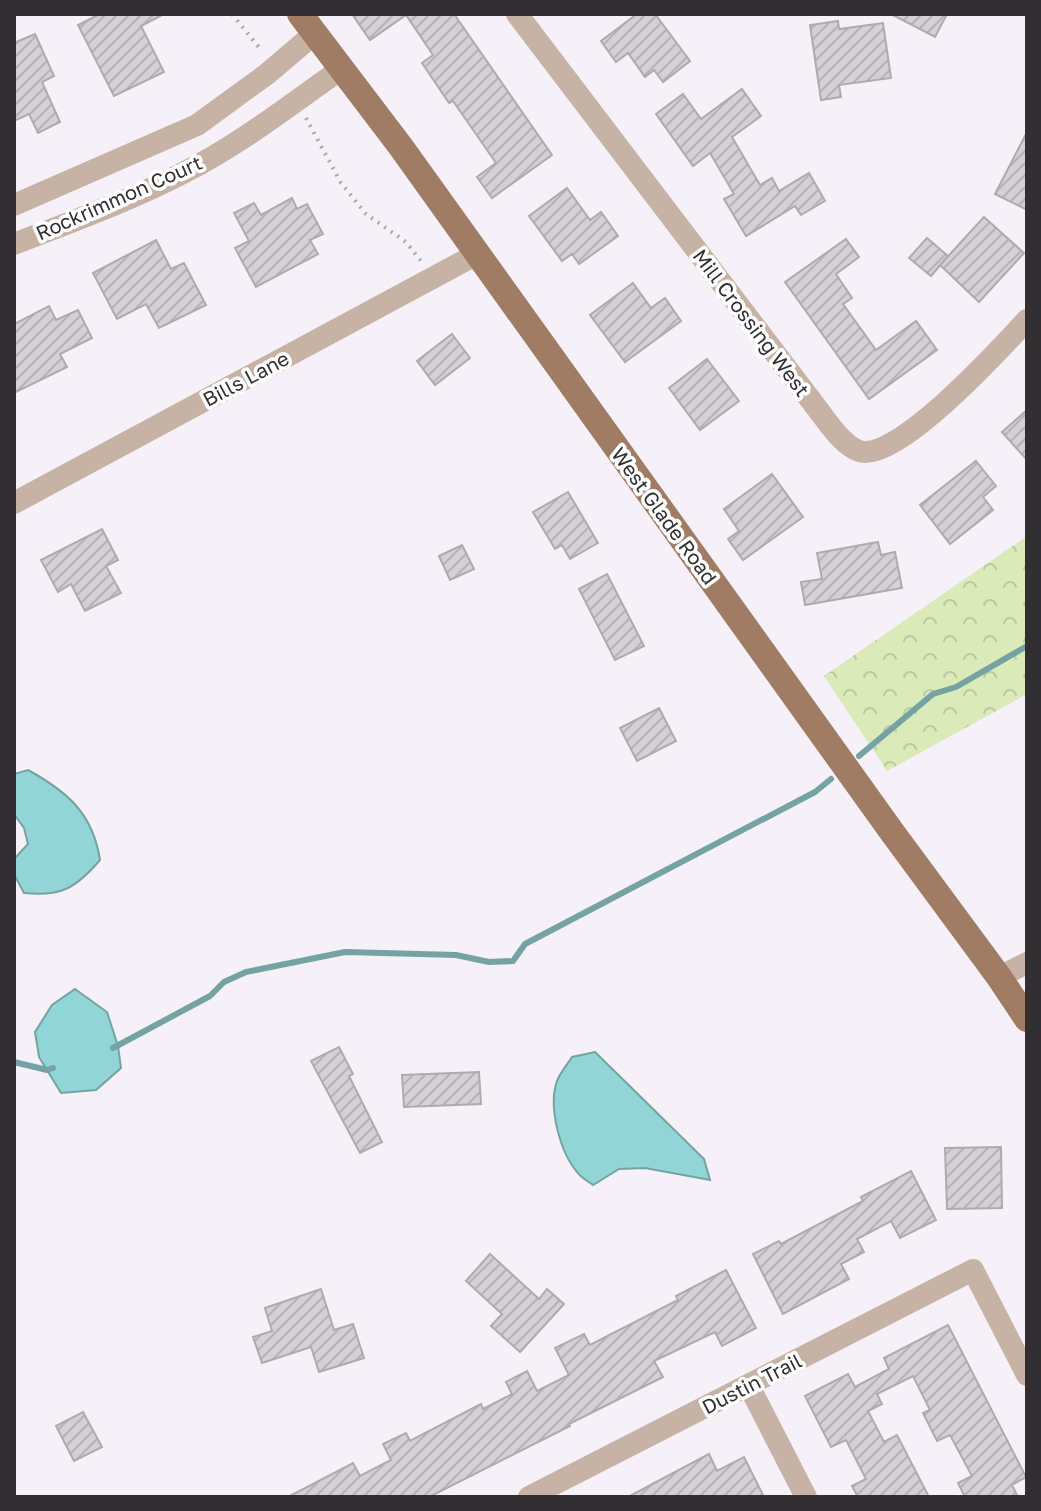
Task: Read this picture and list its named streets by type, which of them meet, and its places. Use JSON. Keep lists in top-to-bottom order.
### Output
{
  "streets": {
    "main road": ["West Glade Road"],
    "street": [
      "Rockrimmon Court",
      "Mill Crossing West",
      "Bills Lane",
      "Dustin Trail"
    ]
  },
  "crossings": [
    ["Rockrimmon Court", "West Glade Road"],
    ["Bills Lane", "West Glade Road"]
  ]
}
